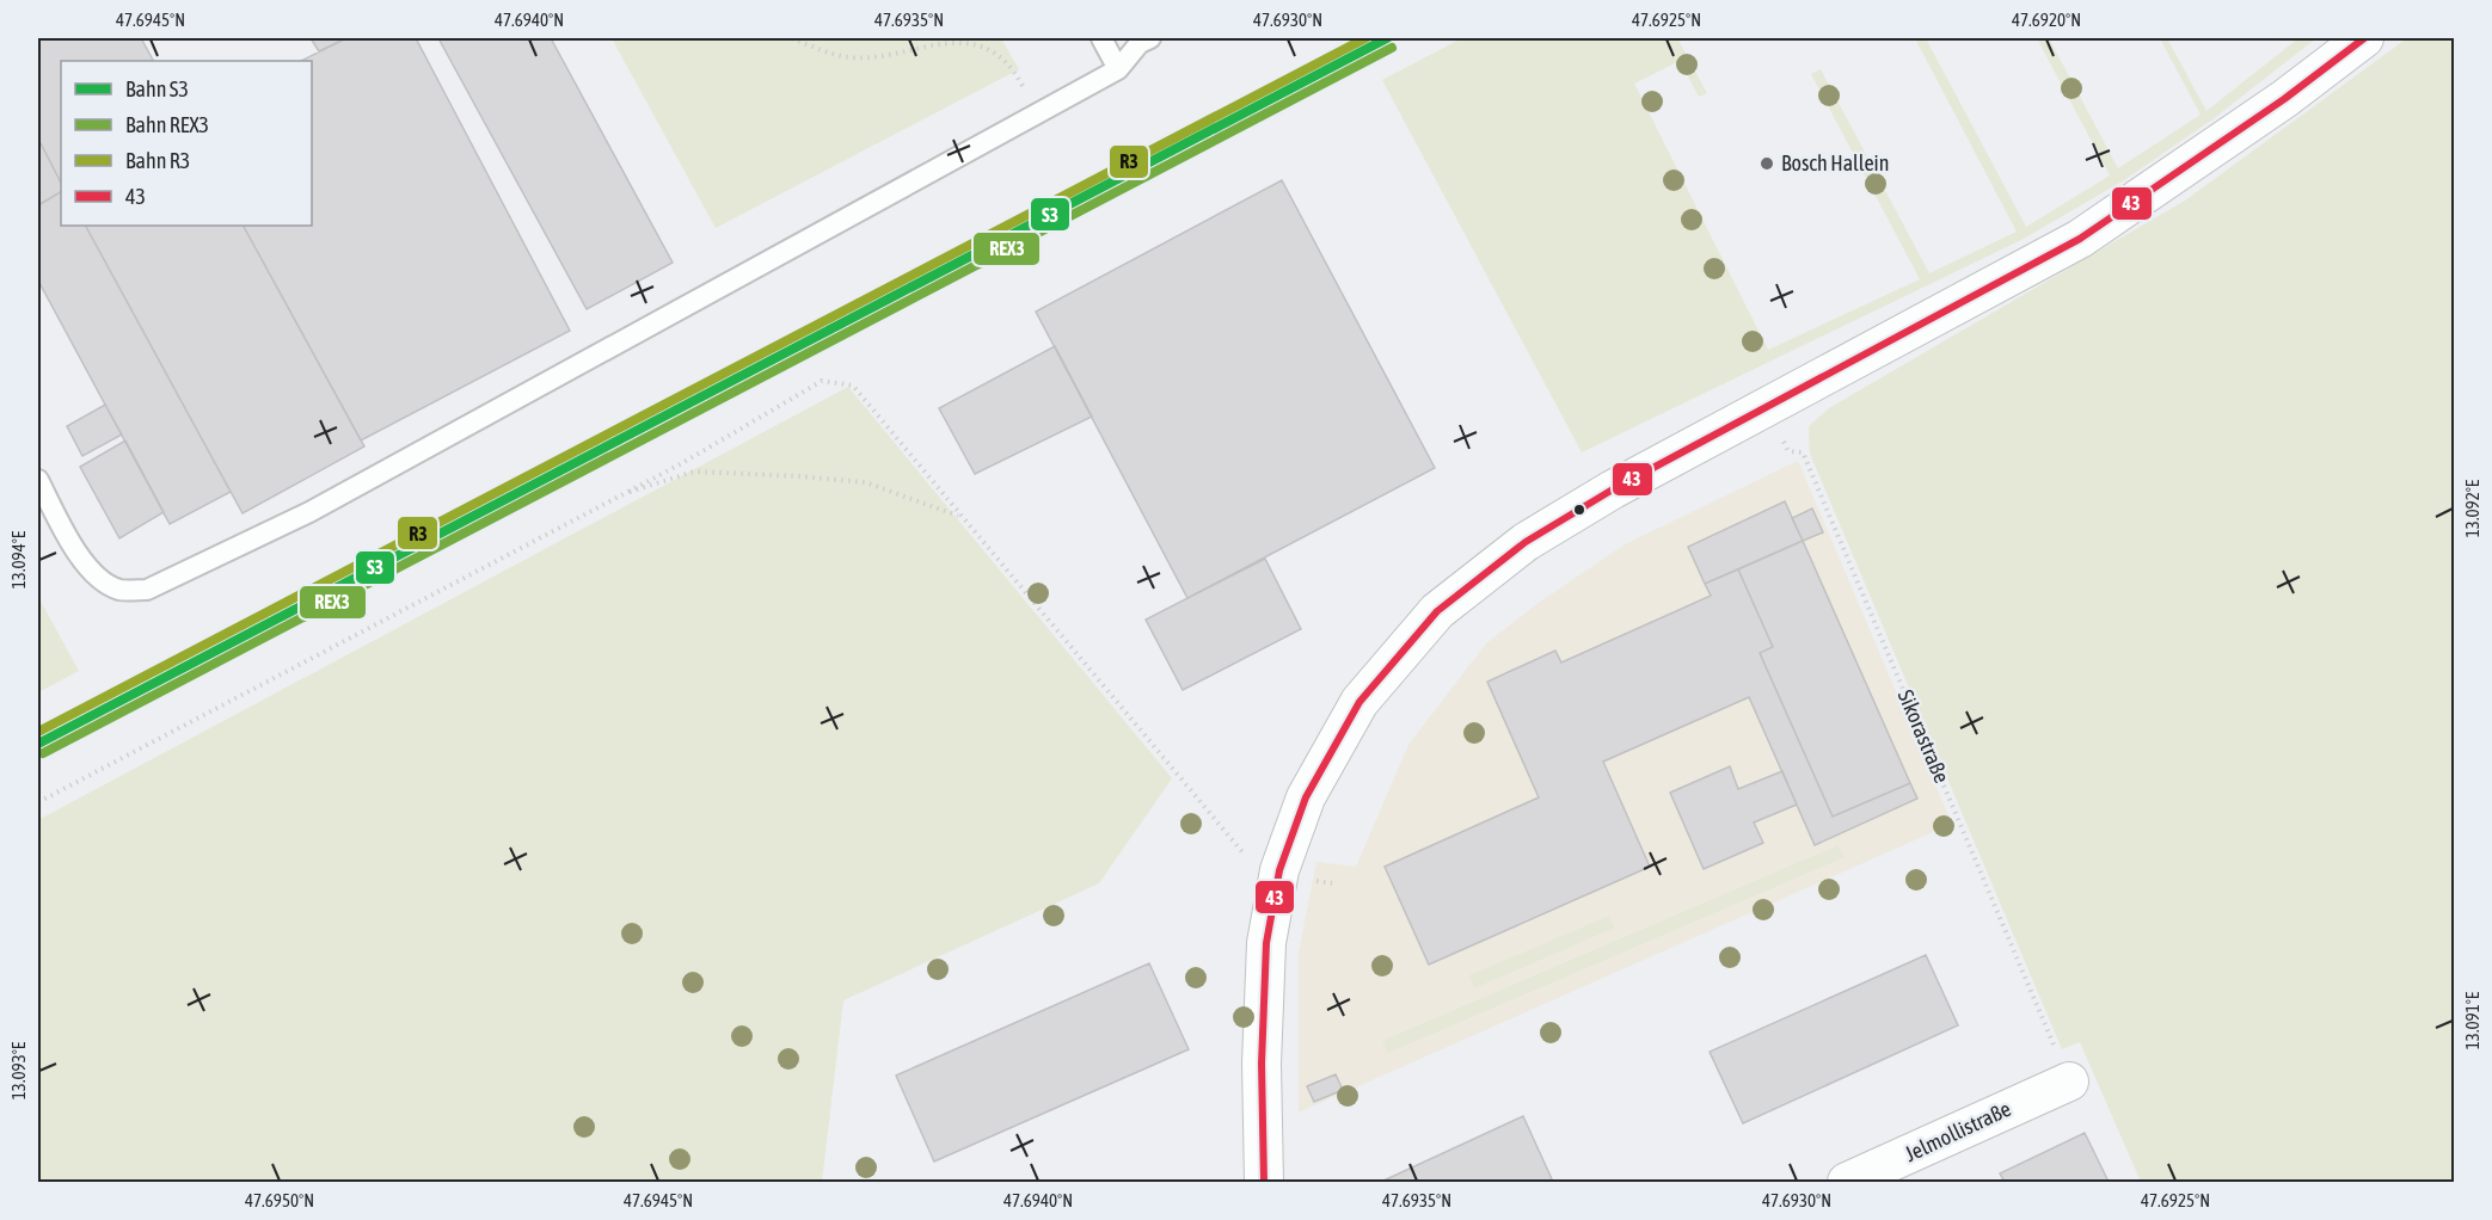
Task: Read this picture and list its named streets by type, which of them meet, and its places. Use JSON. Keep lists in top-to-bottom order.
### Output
{
  "streets": {
    "street": ["Jelmollistraße"],
    "path": ["Sikorastraße"]
  },
  "crossings": [
    ["Sikorastraße", "Jelmollistraße"]
  ],
  "places": ["Bosch Hallein"],
  "lines": [
    "rail line S3",
    "rail line R3",
    "transit line 43",
    "rail line REX3"
  ],
  "legend": [
    "Bahn S3",
    "Bahn REX3",
    "Bahn R3",
    "43"
  ],
  "coordinates": [
    "47.6945°N",
    "47.6940°N",
    "47.6935°N",
    "47.6930°N",
    "47.6925°N",
    "47.6920°N",
    "13.092°E",
    "13.094°E",
    "13.091°E",
    "13.093°E",
    "47.6950°N"
  ]
}
